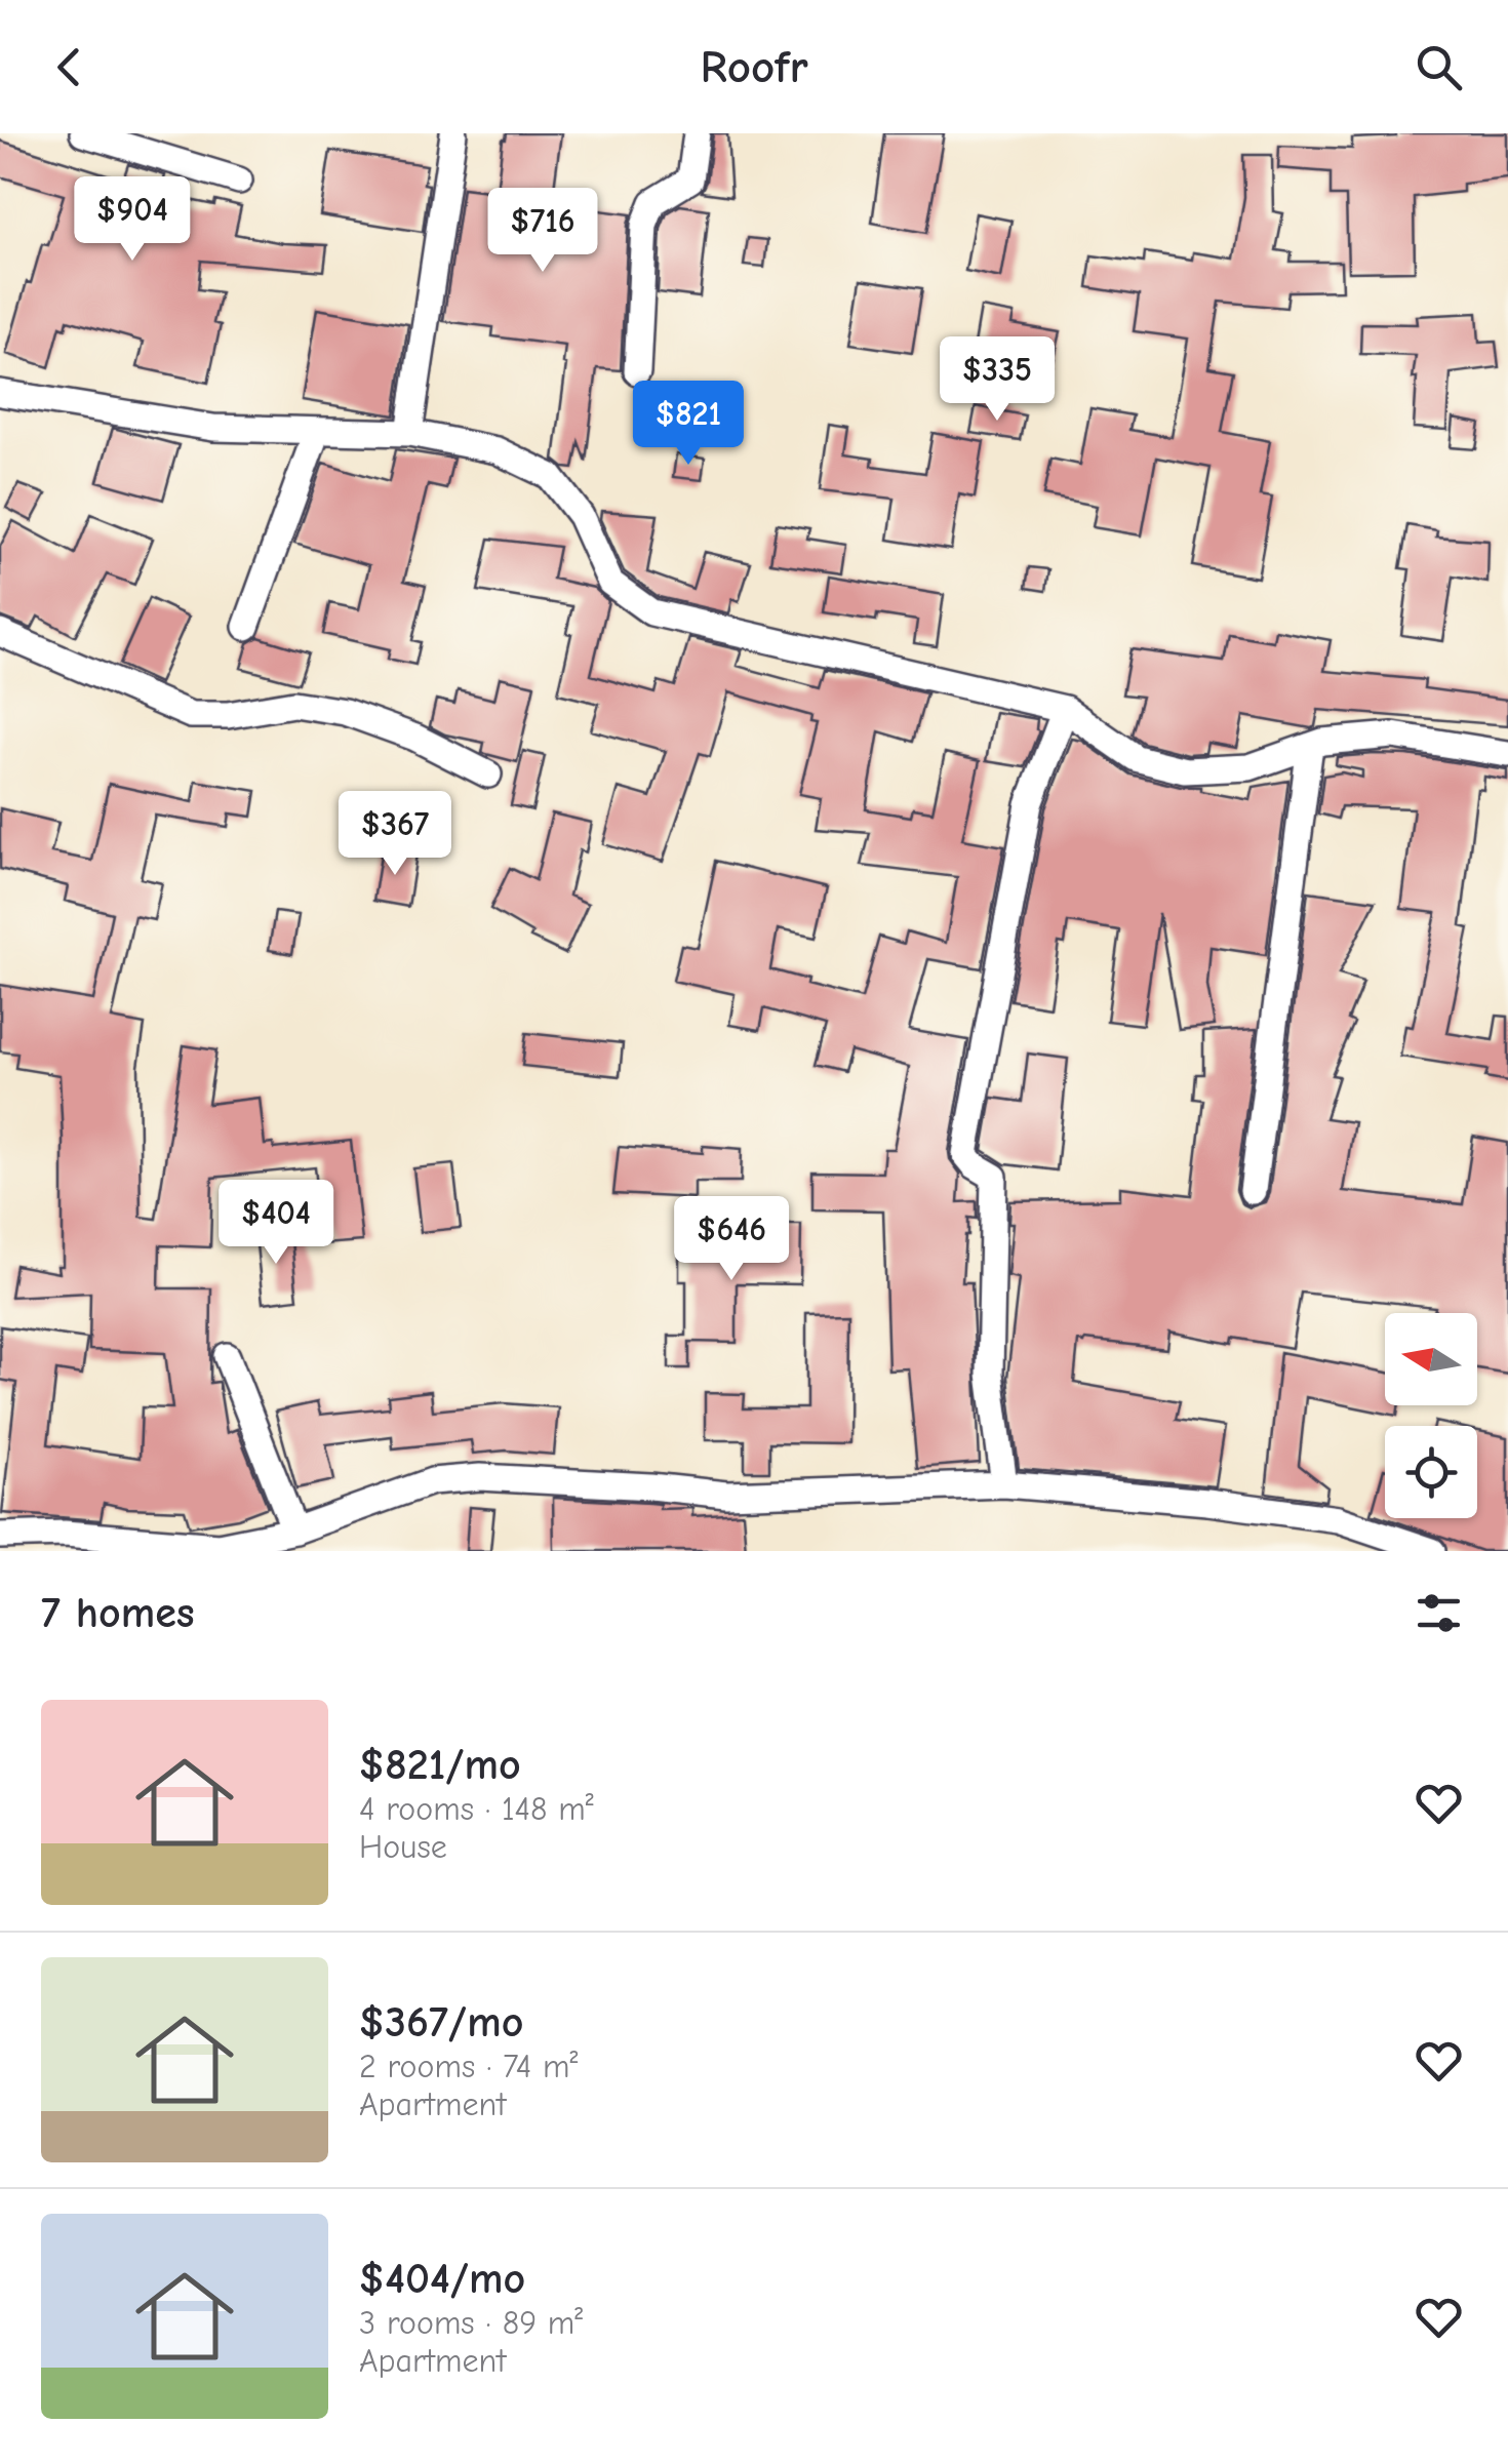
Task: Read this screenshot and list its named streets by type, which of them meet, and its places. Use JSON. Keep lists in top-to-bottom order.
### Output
{
  "north": "left",
  "page": {
    "header": "Roofr",
    "price": [
      "$904",
      "$716",
      "$335",
      "$821",
      "$367",
      "$404",
      "$646"
    ],
    "heading": "7 homes",
    "list": [
      {
        "name": "$821/mo",
        "note": "4 rooms · 148 m² · House"
      },
      {
        "name": "$367/mo",
        "note": "2 rooms · 74 m² · Apartment"
      },
      {
        "name": "$404/mo",
        "note": "3 rooms · 89 m² · Apartment"
      }
    ]
  }
}
